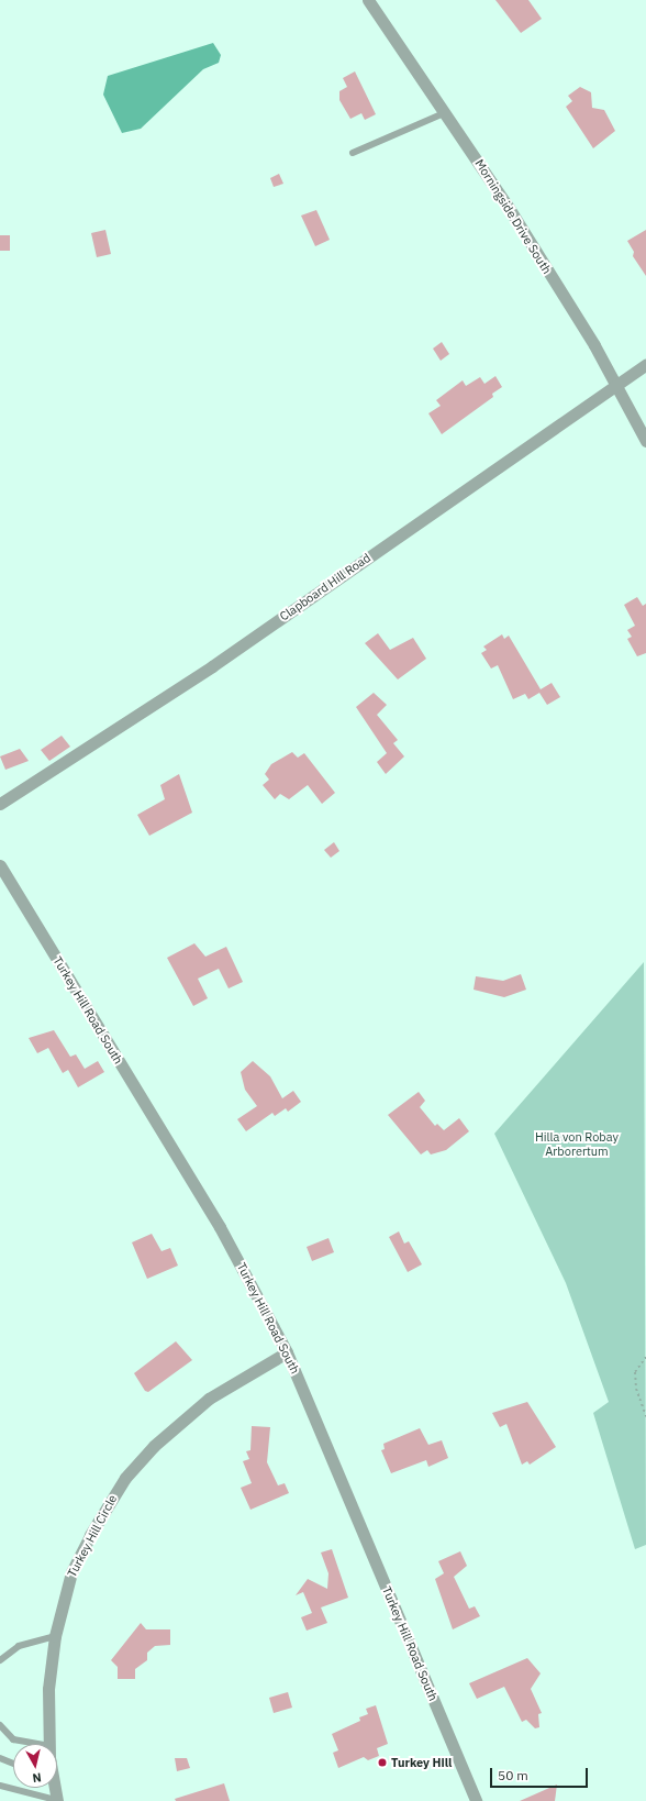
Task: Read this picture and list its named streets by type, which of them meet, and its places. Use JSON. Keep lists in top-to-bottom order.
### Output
{
  "streets": {
    "street": [
      "Morningside Drive South",
      "Clapboard Hill Road",
      "Turkey Hill Road South",
      "Turkey Hill Circle"
    ]
  },
  "crossings": [
    ["Morningside Drive South", "Clapboard Hill Road"],
    ["Turkey Hill Road South", "Turkey Hill Circle"]
  ],
  "parks": ["Hilla von Robay Arborertum"],
  "places": ["Turkey Hill"],
  "scale_bar": "50 m",
  "north": "bottom"
}
